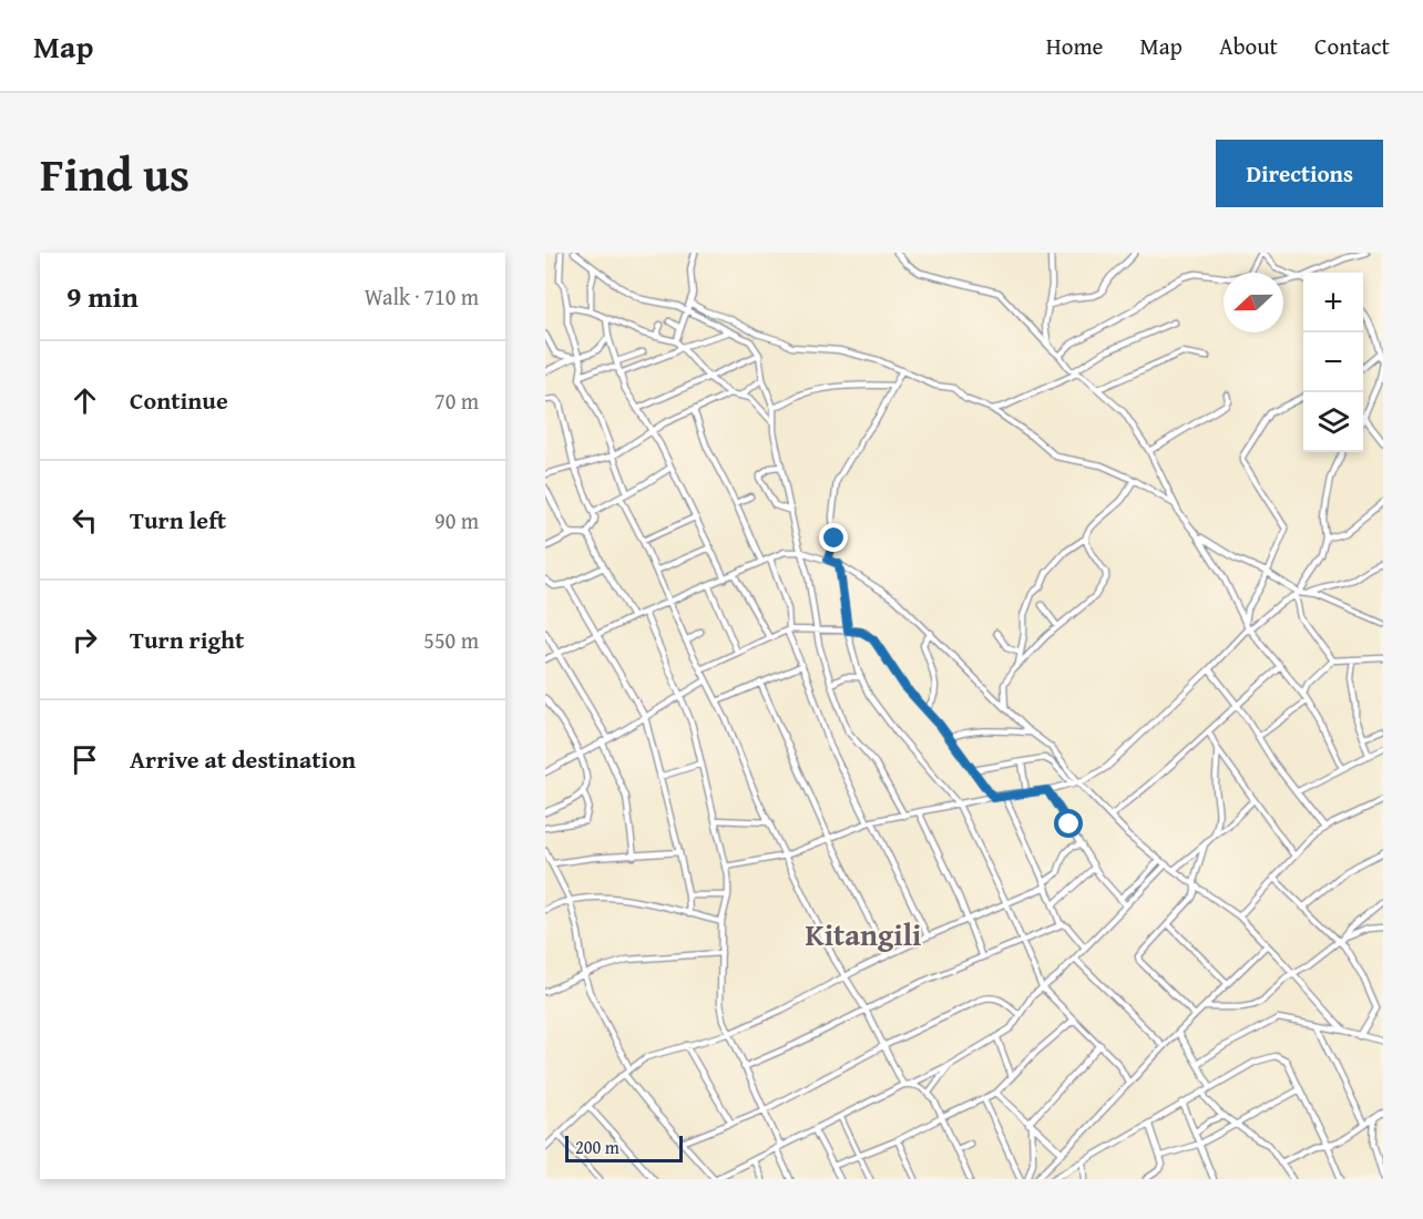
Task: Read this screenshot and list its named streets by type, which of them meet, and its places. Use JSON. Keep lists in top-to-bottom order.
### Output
{
  "districts": ["Kitangili"],
  "scale_bar": "200 m",
  "north": "left",
  "page": {
    "header": "Map",
    "nav": [
      "Home",
      "Map",
      "About",
      "Contact"
    ],
    "title": "Find us",
    "buttons": "Directions",
    "heading": ["9 min", "Walk · 710 m"],
    "map_buttons": ["+", "−"],
    "list": [
      ["Continue", "70 m"],
      ["Turn left", "90 m"],
      ["Turn right", "550 m"],
      "Arrive at destination"
    ],
    "scale": "200 m"
  }
}
